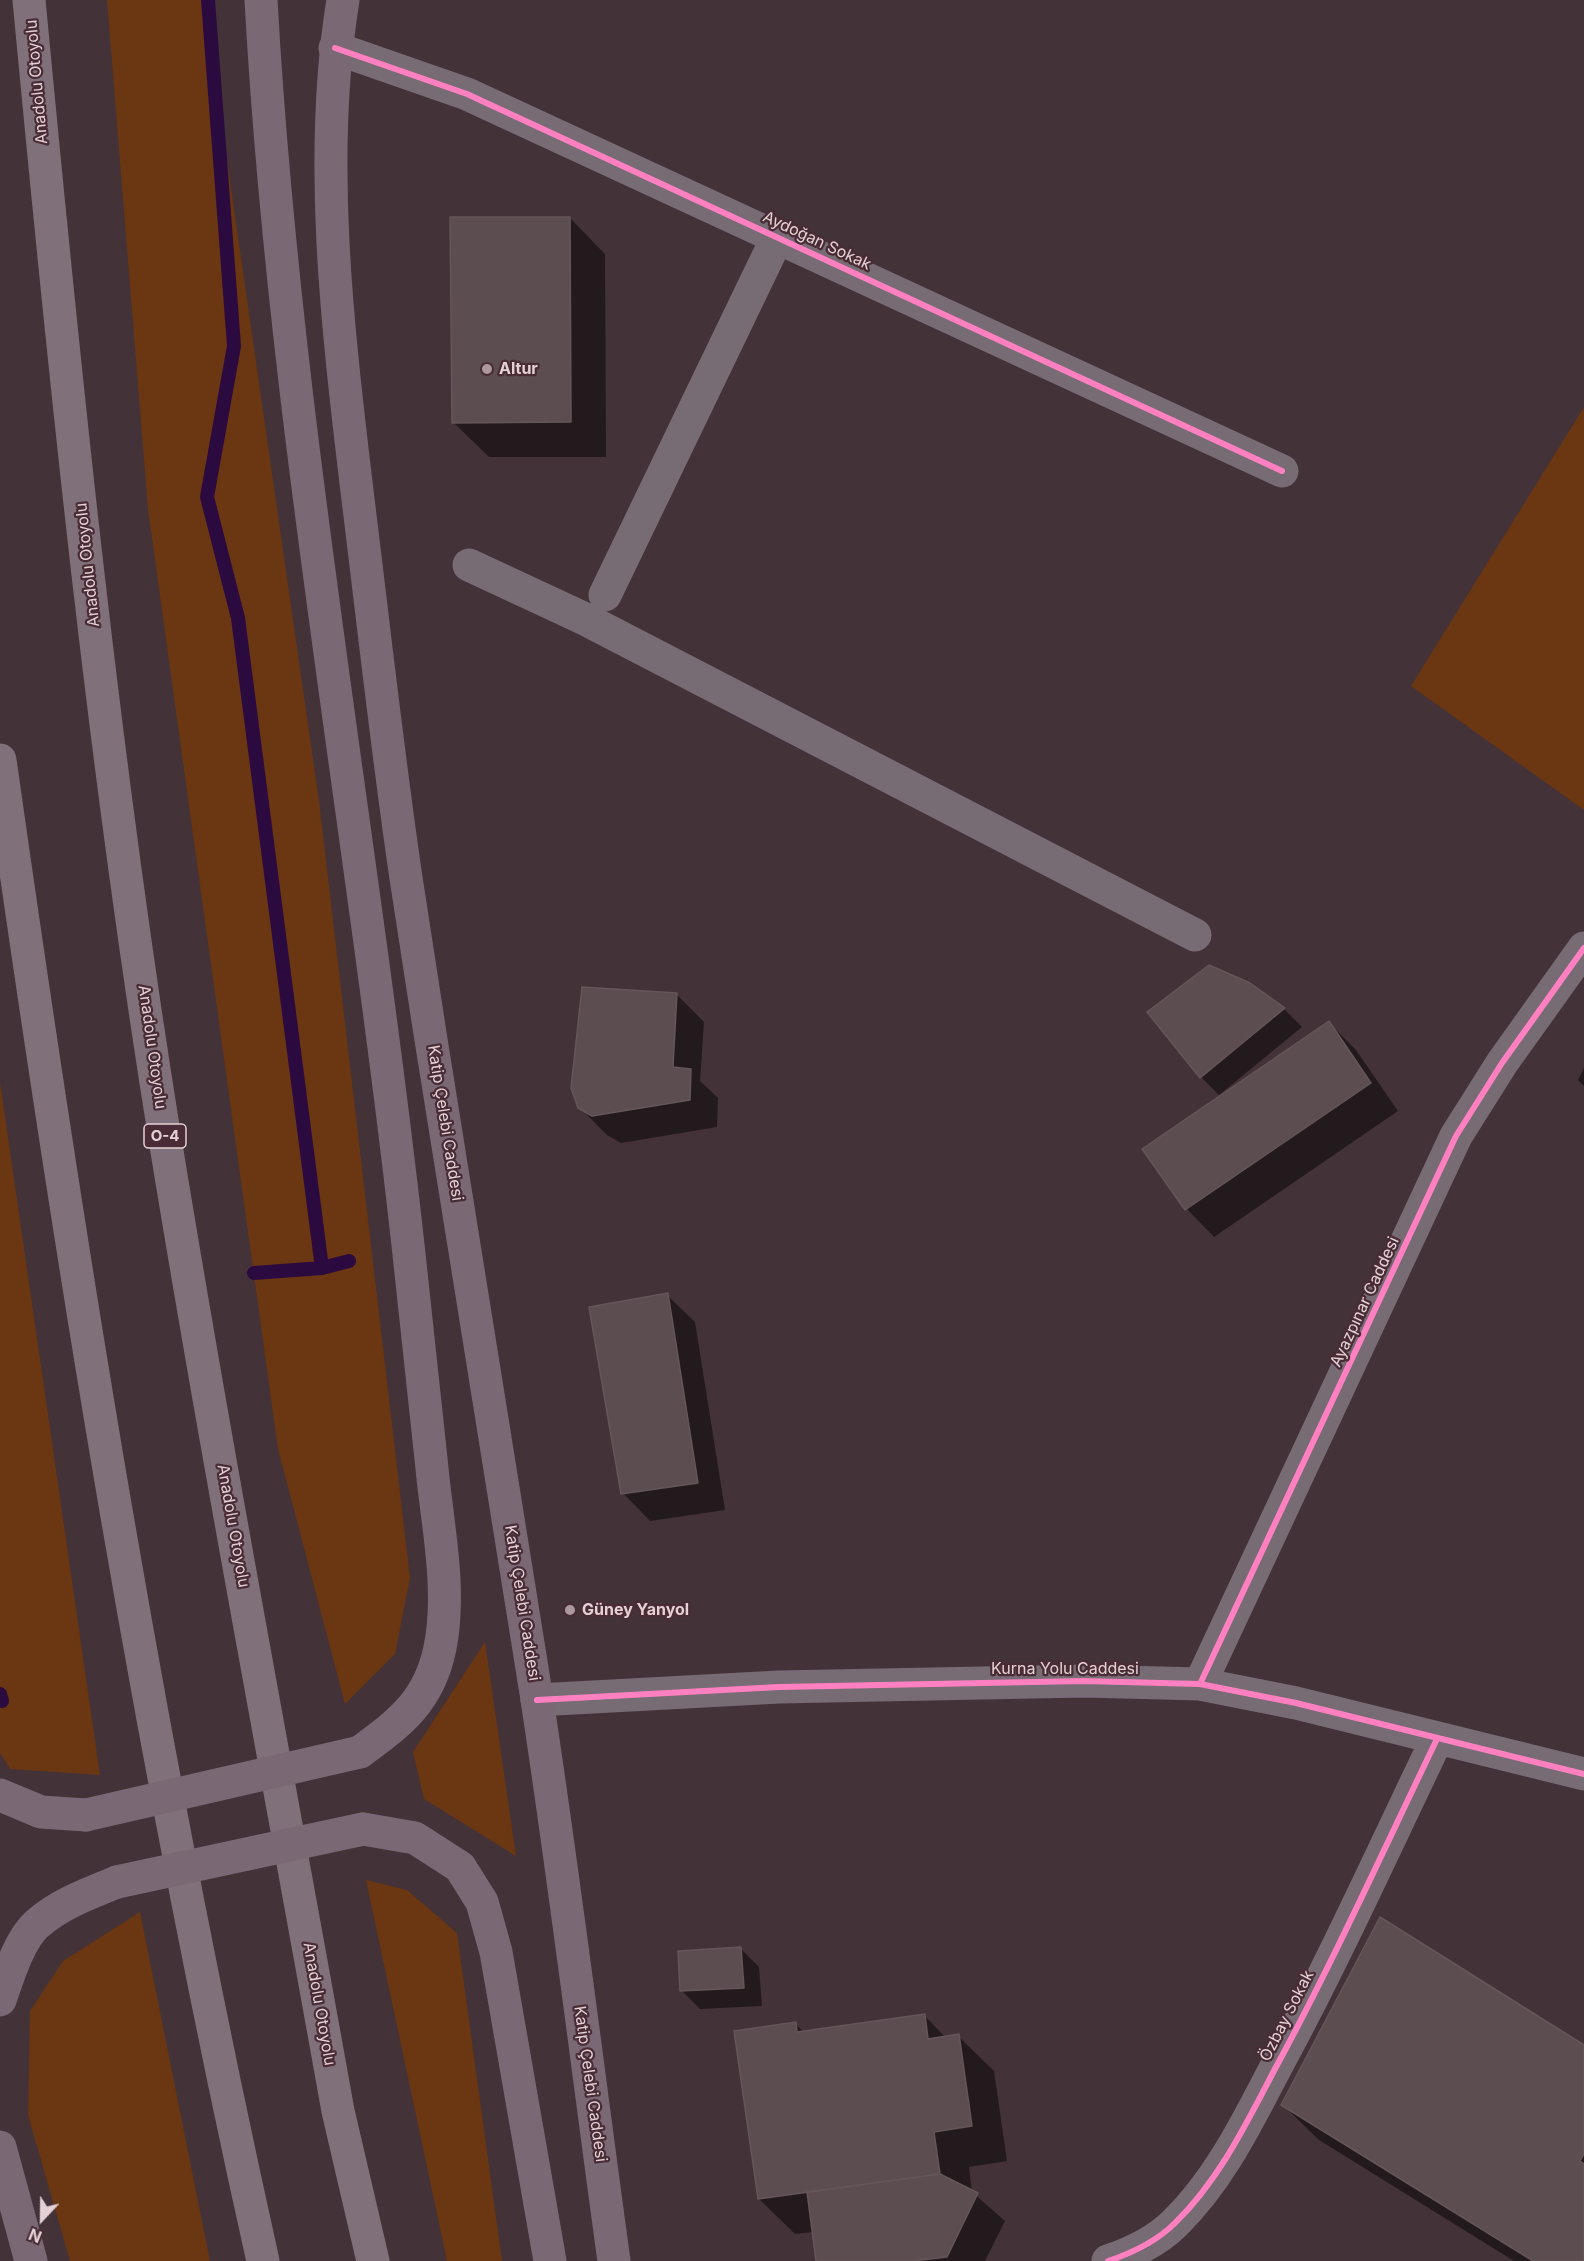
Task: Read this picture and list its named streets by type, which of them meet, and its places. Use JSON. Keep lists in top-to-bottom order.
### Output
{
  "streets": {
    "highway": ["Anadolu Otoyolu", "O-4"],
    "main road": ["Katip Çelebi Caddesi"],
    "street": [
      "Aydoğan Sokak",
      "Ayazpınar Caddesi",
      "Kurna Yolu Caddesi",
      "Özbay Sokak"
    ]
  },
  "crossings": [
    ["Katip Çelebi Caddesi", "Kurna Yolu Caddesi"],
    ["Ayazpınar Caddesi", "Kurna Yolu Caddesi"],
    ["Kurna Yolu Caddesi", "Özbay Sokak"]
  ],
  "places": ["Altur", "Güney Yanyol"],
  "north": "bottom"
}
